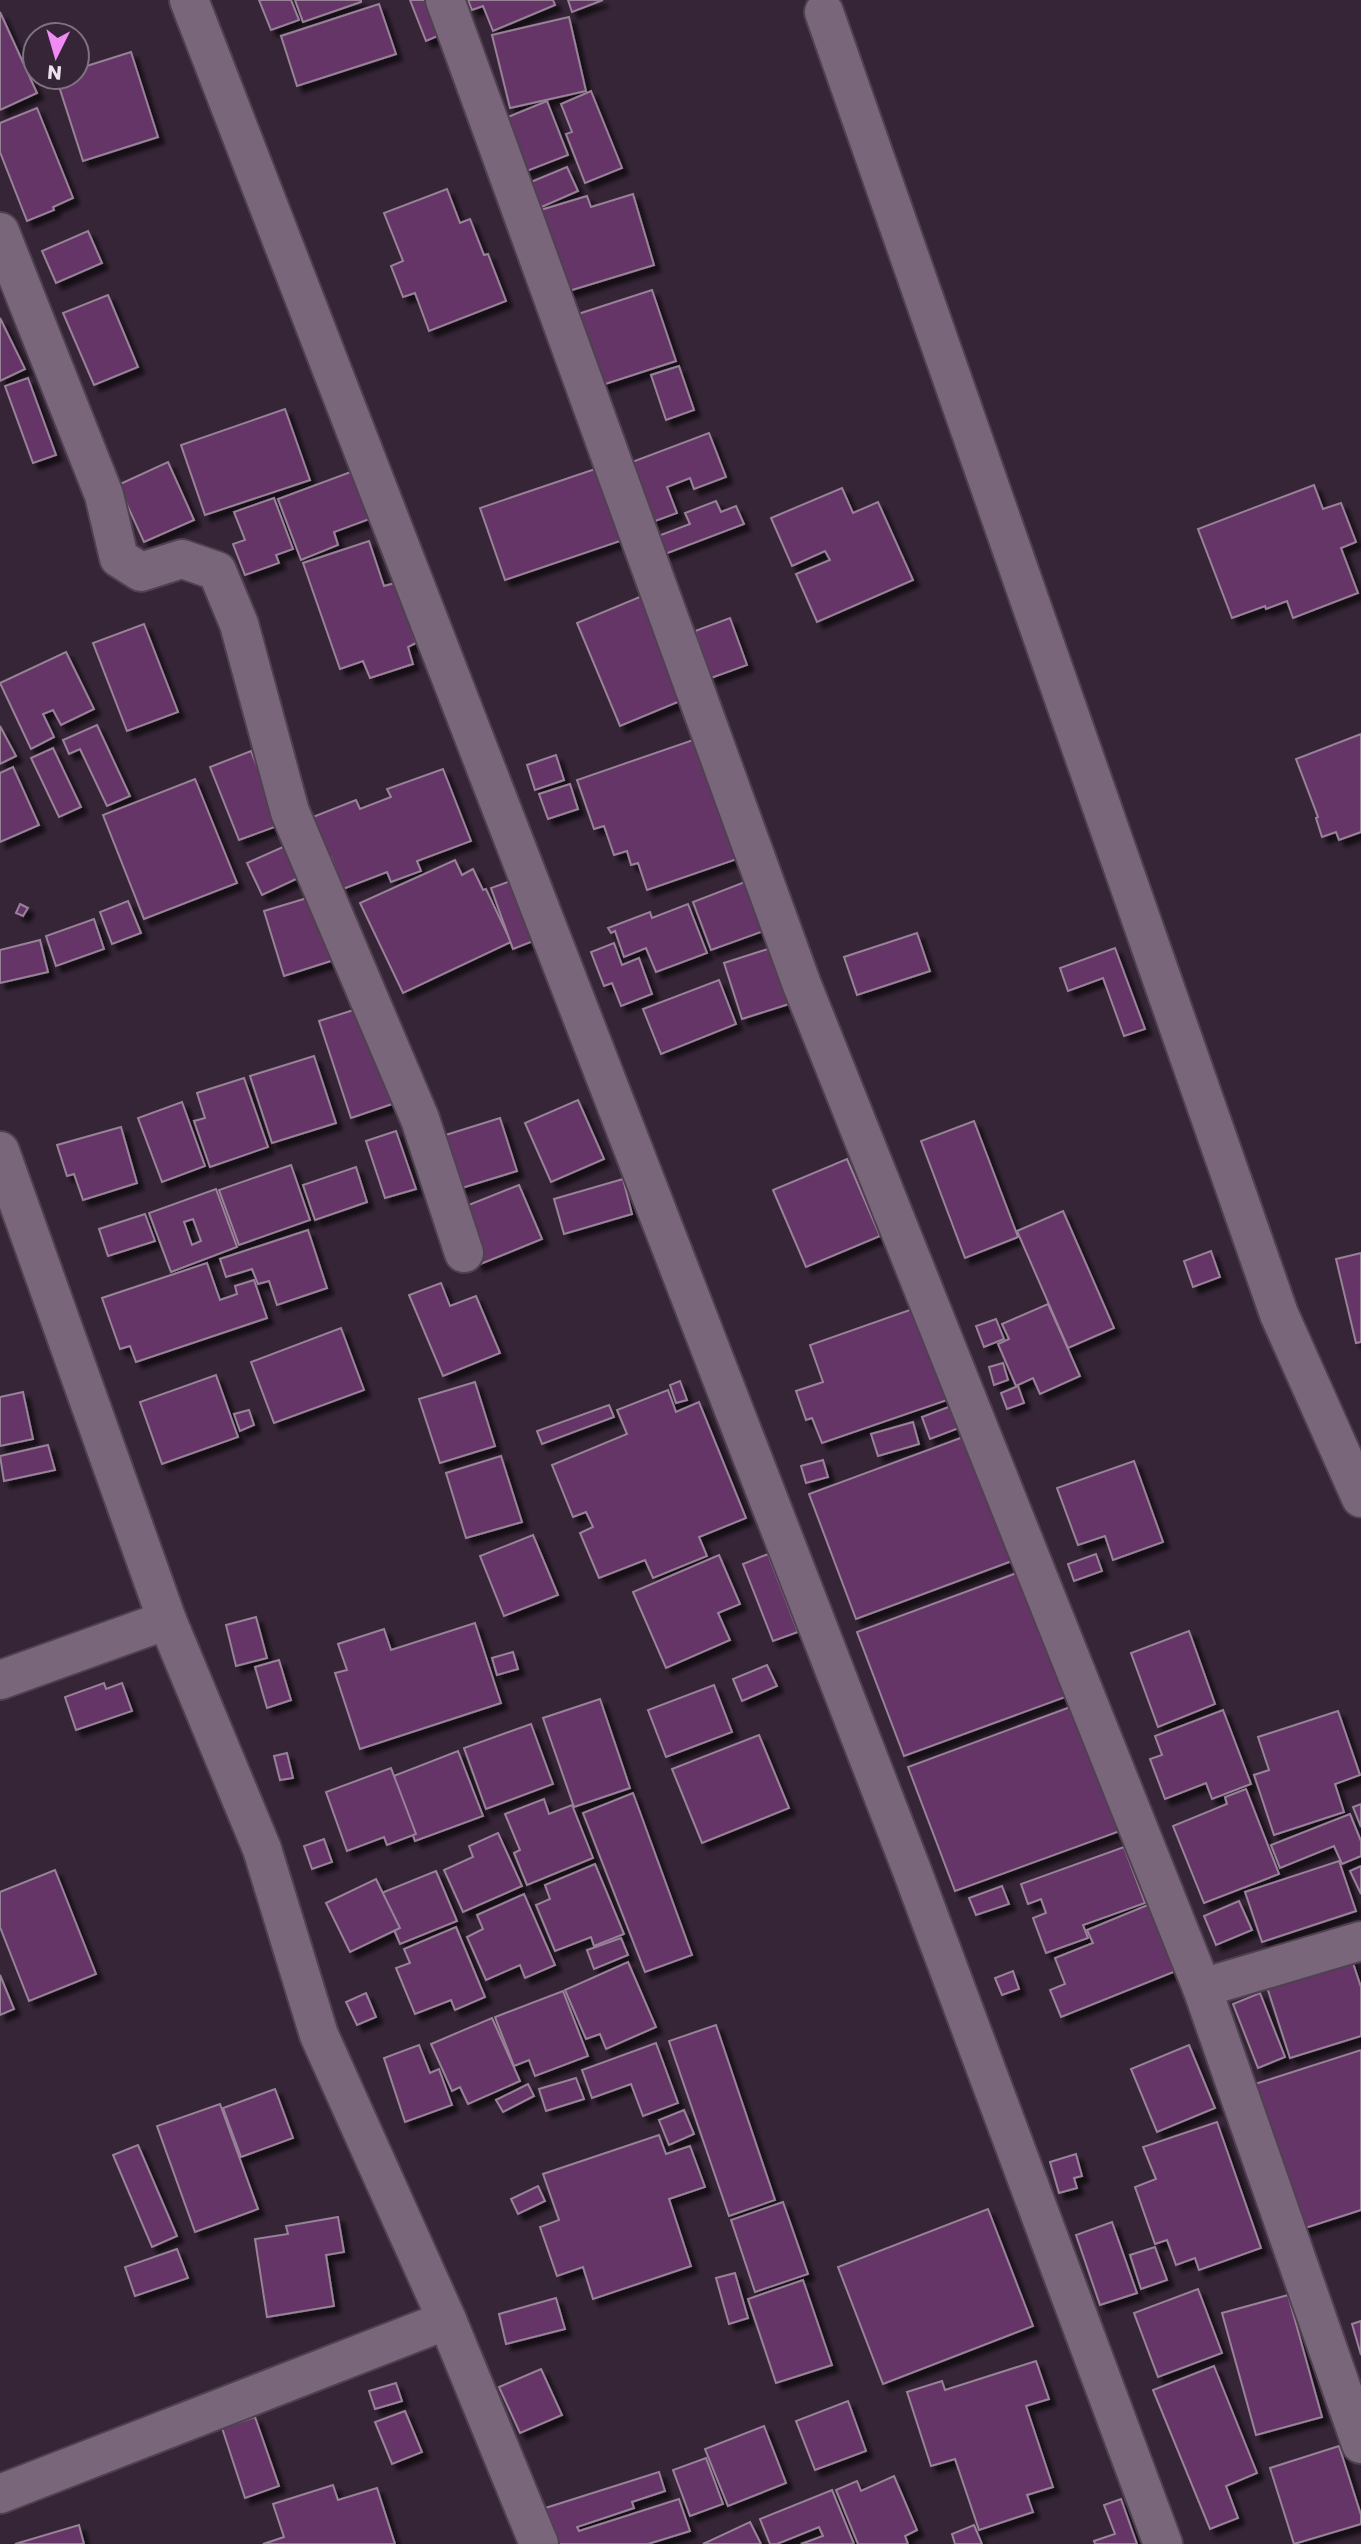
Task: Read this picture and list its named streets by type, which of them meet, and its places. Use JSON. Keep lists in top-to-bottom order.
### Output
{
  "north": "bottom"
}
